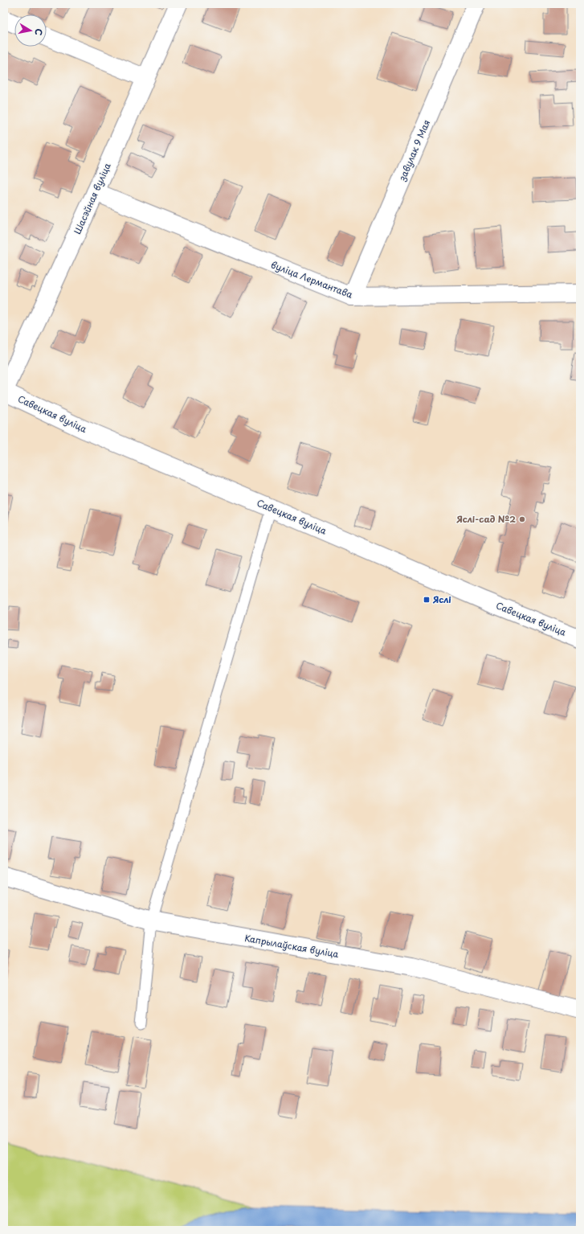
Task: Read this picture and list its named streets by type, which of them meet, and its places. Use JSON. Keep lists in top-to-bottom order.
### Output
{
  "streets": {
    "street": [
      "завулак 9 Мая",
      "Шасэйная вуліца",
      "вуліца Лермантава",
      "Савецкая вуліца",
      "Капрылаўская вуліца"
    ]
  },
  "crossings": [
    ["завулак 9 Мая", "вуліца Лермантава"],
    ["Шасэйная вуліца", "вуліца Лермантава"],
    ["Шасэйная вуліца", "Савецкая вуліца"]
  ],
  "places": {
    "other": ["Яслі-сад №2"],
    "transit": ["Яслі"]
  },
  "north": "right"
}
